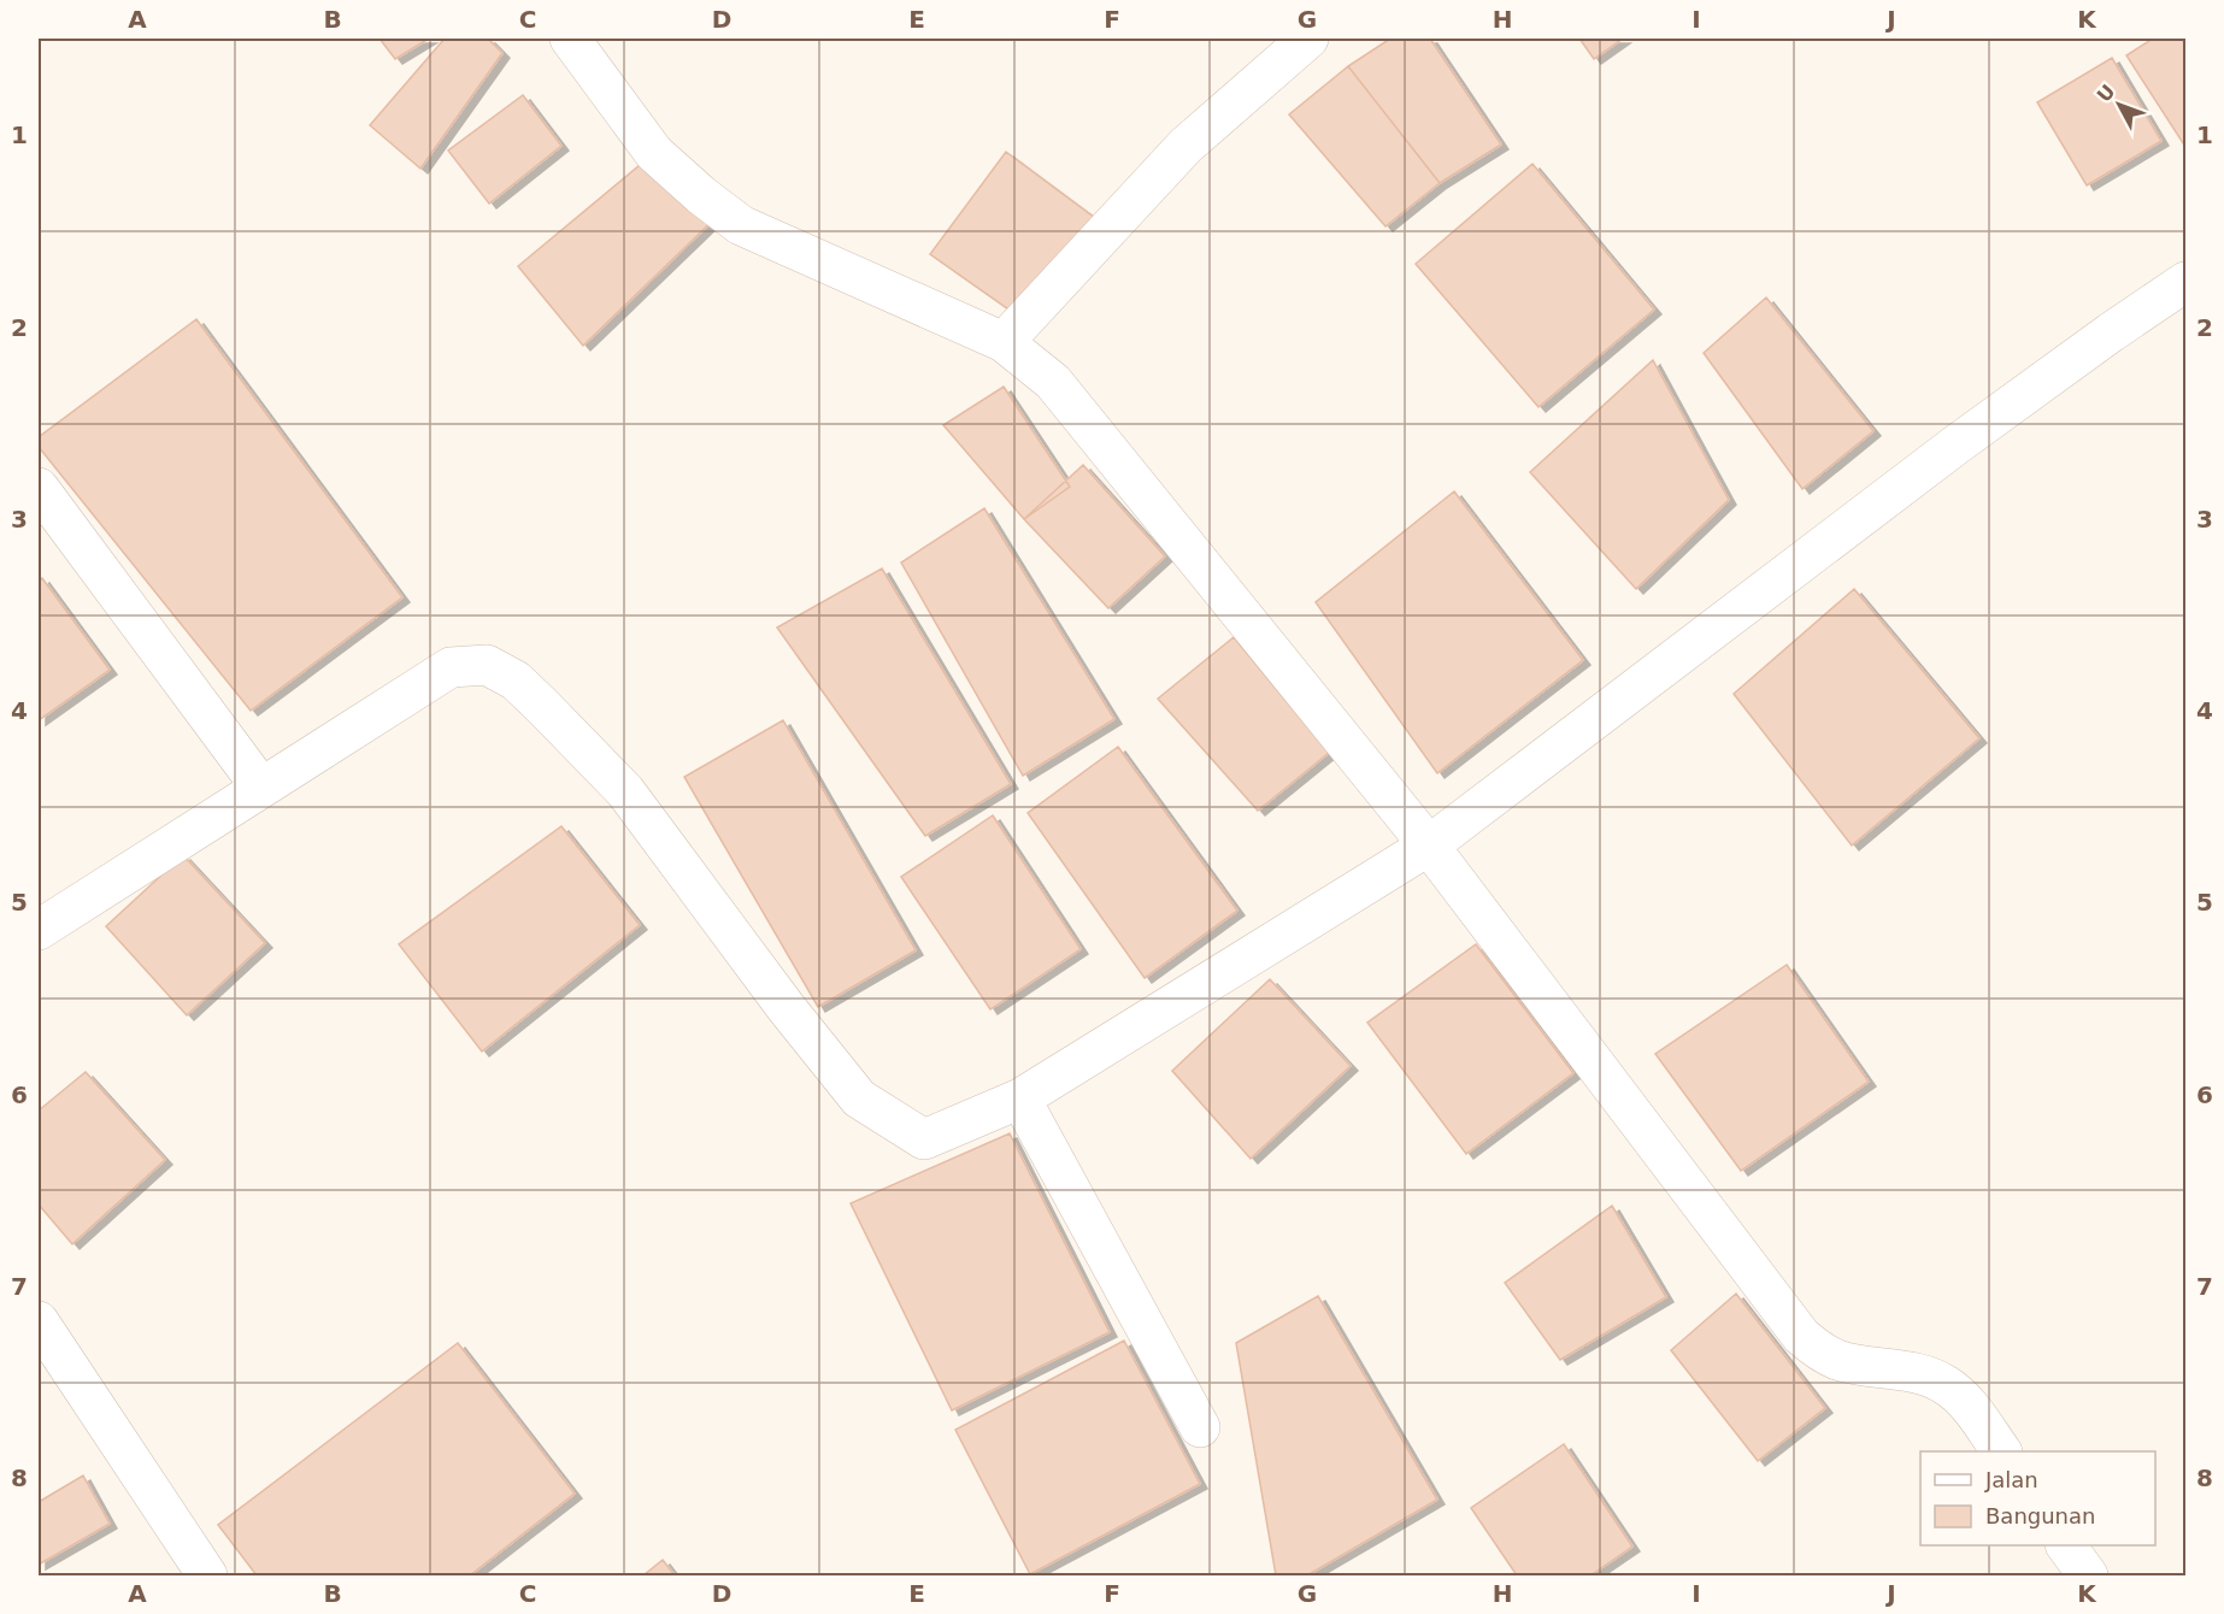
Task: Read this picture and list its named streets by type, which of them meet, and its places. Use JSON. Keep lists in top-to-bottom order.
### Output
{
  "legend": ["Jalan", "Bangunan"],
  "north": "top left",
  "grid": {
    "columns": [
      "A",
      "B",
      "C",
      "D",
      "E",
      "F",
      "G",
      "H",
      "I",
      "J",
      "K"
    ],
    "rows": [
      "1",
      "2",
      "3",
      "4",
      "5",
      "6",
      "7",
      "8"
    ]
  }
}
